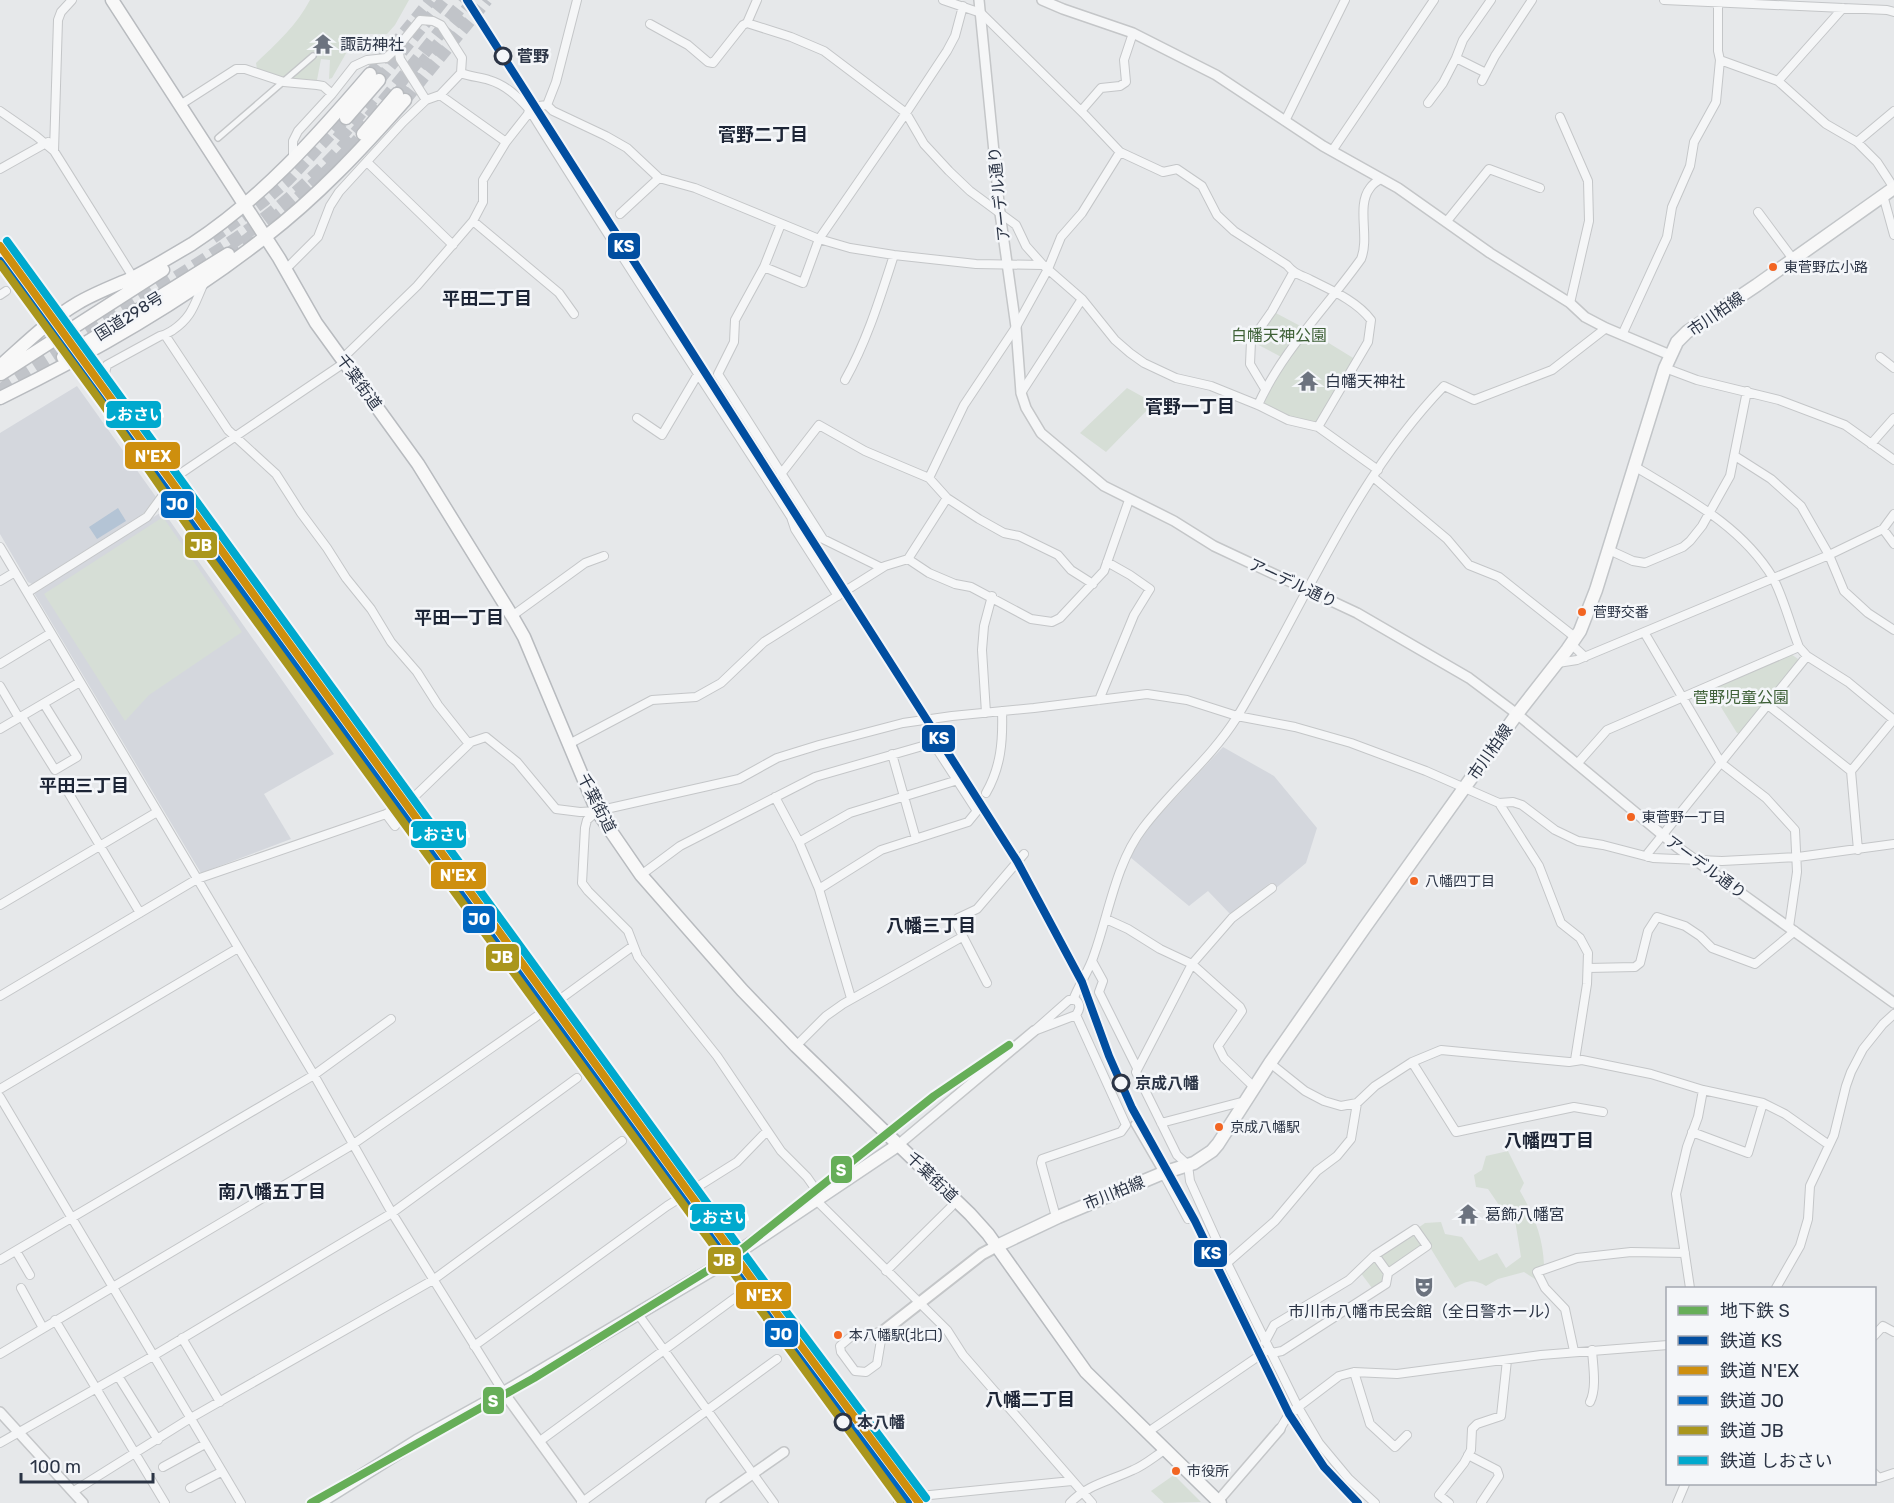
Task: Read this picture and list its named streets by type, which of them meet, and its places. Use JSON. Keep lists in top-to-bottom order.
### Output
{
  "streets": {
    "main road": ["市川柏線", "国道298号", "千葉街道"],
    "street": ["アーデル通り"]
  },
  "crossings": [
    ["アーデル通り", "市川柏線"],
    ["市川柏線", "千葉街道"]
  ],
  "districts": [
    "菅野二丁目",
    "平田二丁目",
    "菅野一丁目",
    "平田一丁目",
    "平田三丁目",
    "八幡三丁目",
    "八幡四丁目",
    "南八幡五丁目",
    "八幡二丁目"
  ],
  "parks": ["白幡天神公園", "菅野児童公園"],
  "places": {
    "temple": ["諏訪神社", "白幡天神社", "葛飾八幡宮"],
    "other": [
      "菅野",
      "東菅野広小路",
      "菅野交番",
      "東菅野一丁目",
      "八幡四丁目",
      "京成八幡",
      "京成八幡駅",
      "本八幡駅(北口)",
      "本八幡",
      "市役所"
    ],
    "theatre": ["市川市八幡市民会館（全日警ホール）"]
  },
  "lines": [
    "rail line KS",
    "rail line しおさい",
    "rail line N'EX",
    "rail line JO",
    "rail line JB",
    "metro line S"
  ],
  "legend": [
    "地下鉄 S",
    "鉄道 KS",
    "鉄道 N'EX",
    "鉄道 JO",
    "鉄道 JB",
    "鉄道 しおさい"
  ],
  "scale_bar": "100 m"
}
